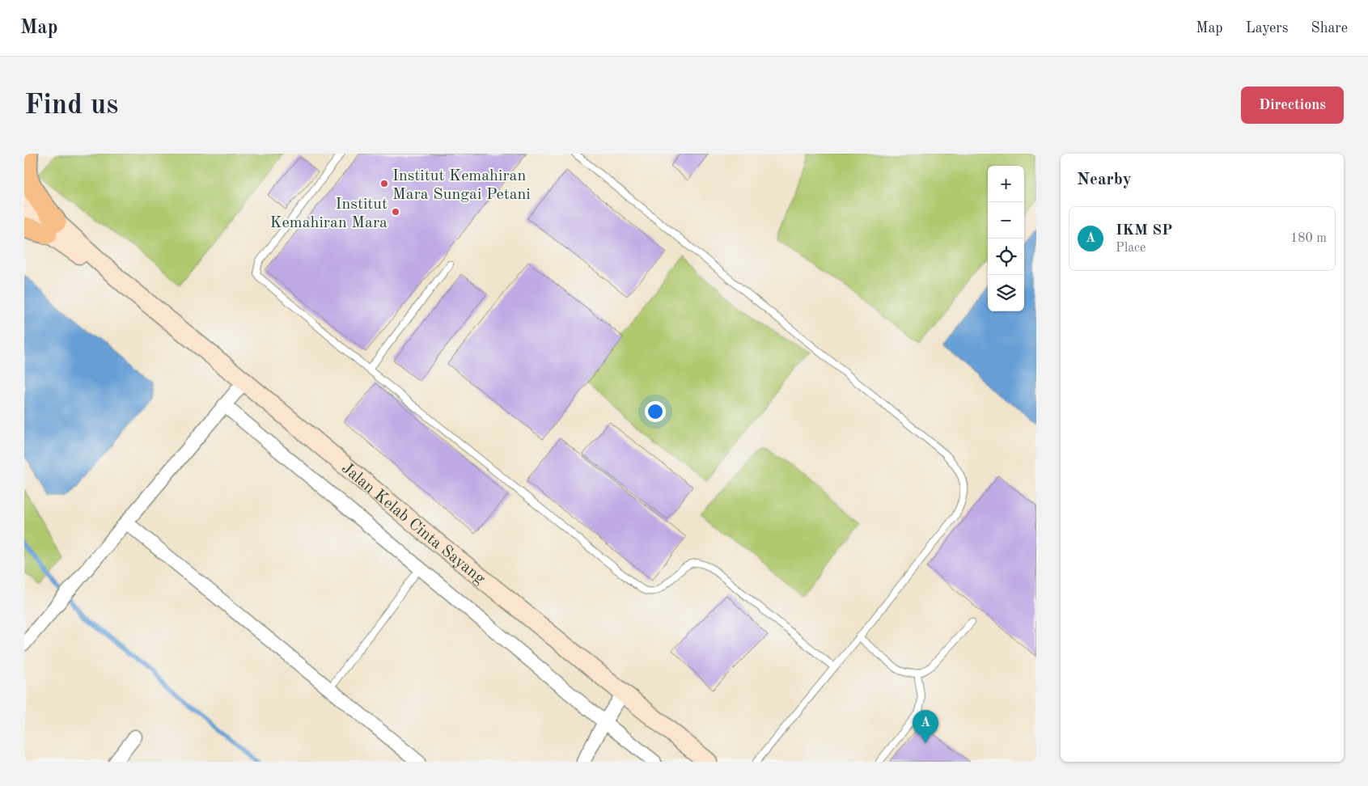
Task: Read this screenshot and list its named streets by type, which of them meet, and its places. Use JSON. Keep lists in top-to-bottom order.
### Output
{
  "streets": {
    "main road": ["Jalan Kelab Cinta Sayang"]
  },
  "places": ["Institut Kemahiran Mara Sungai Petani", "Institut Kemahiran Mara"],
  "page": {
    "header": "Map",
    "nav": ["Map", "Layers", "Share"],
    "buttons": "Directions",
    "title": "Find us",
    "heading": "Nearby",
    "map_buttons": ["+", "−"],
    "list": [
      {
        "mark": "A",
        "name": "IKM SP",
        "note": "Place",
        "value": "180 m"
      }
    ],
    "pins": "A"
  }
}
